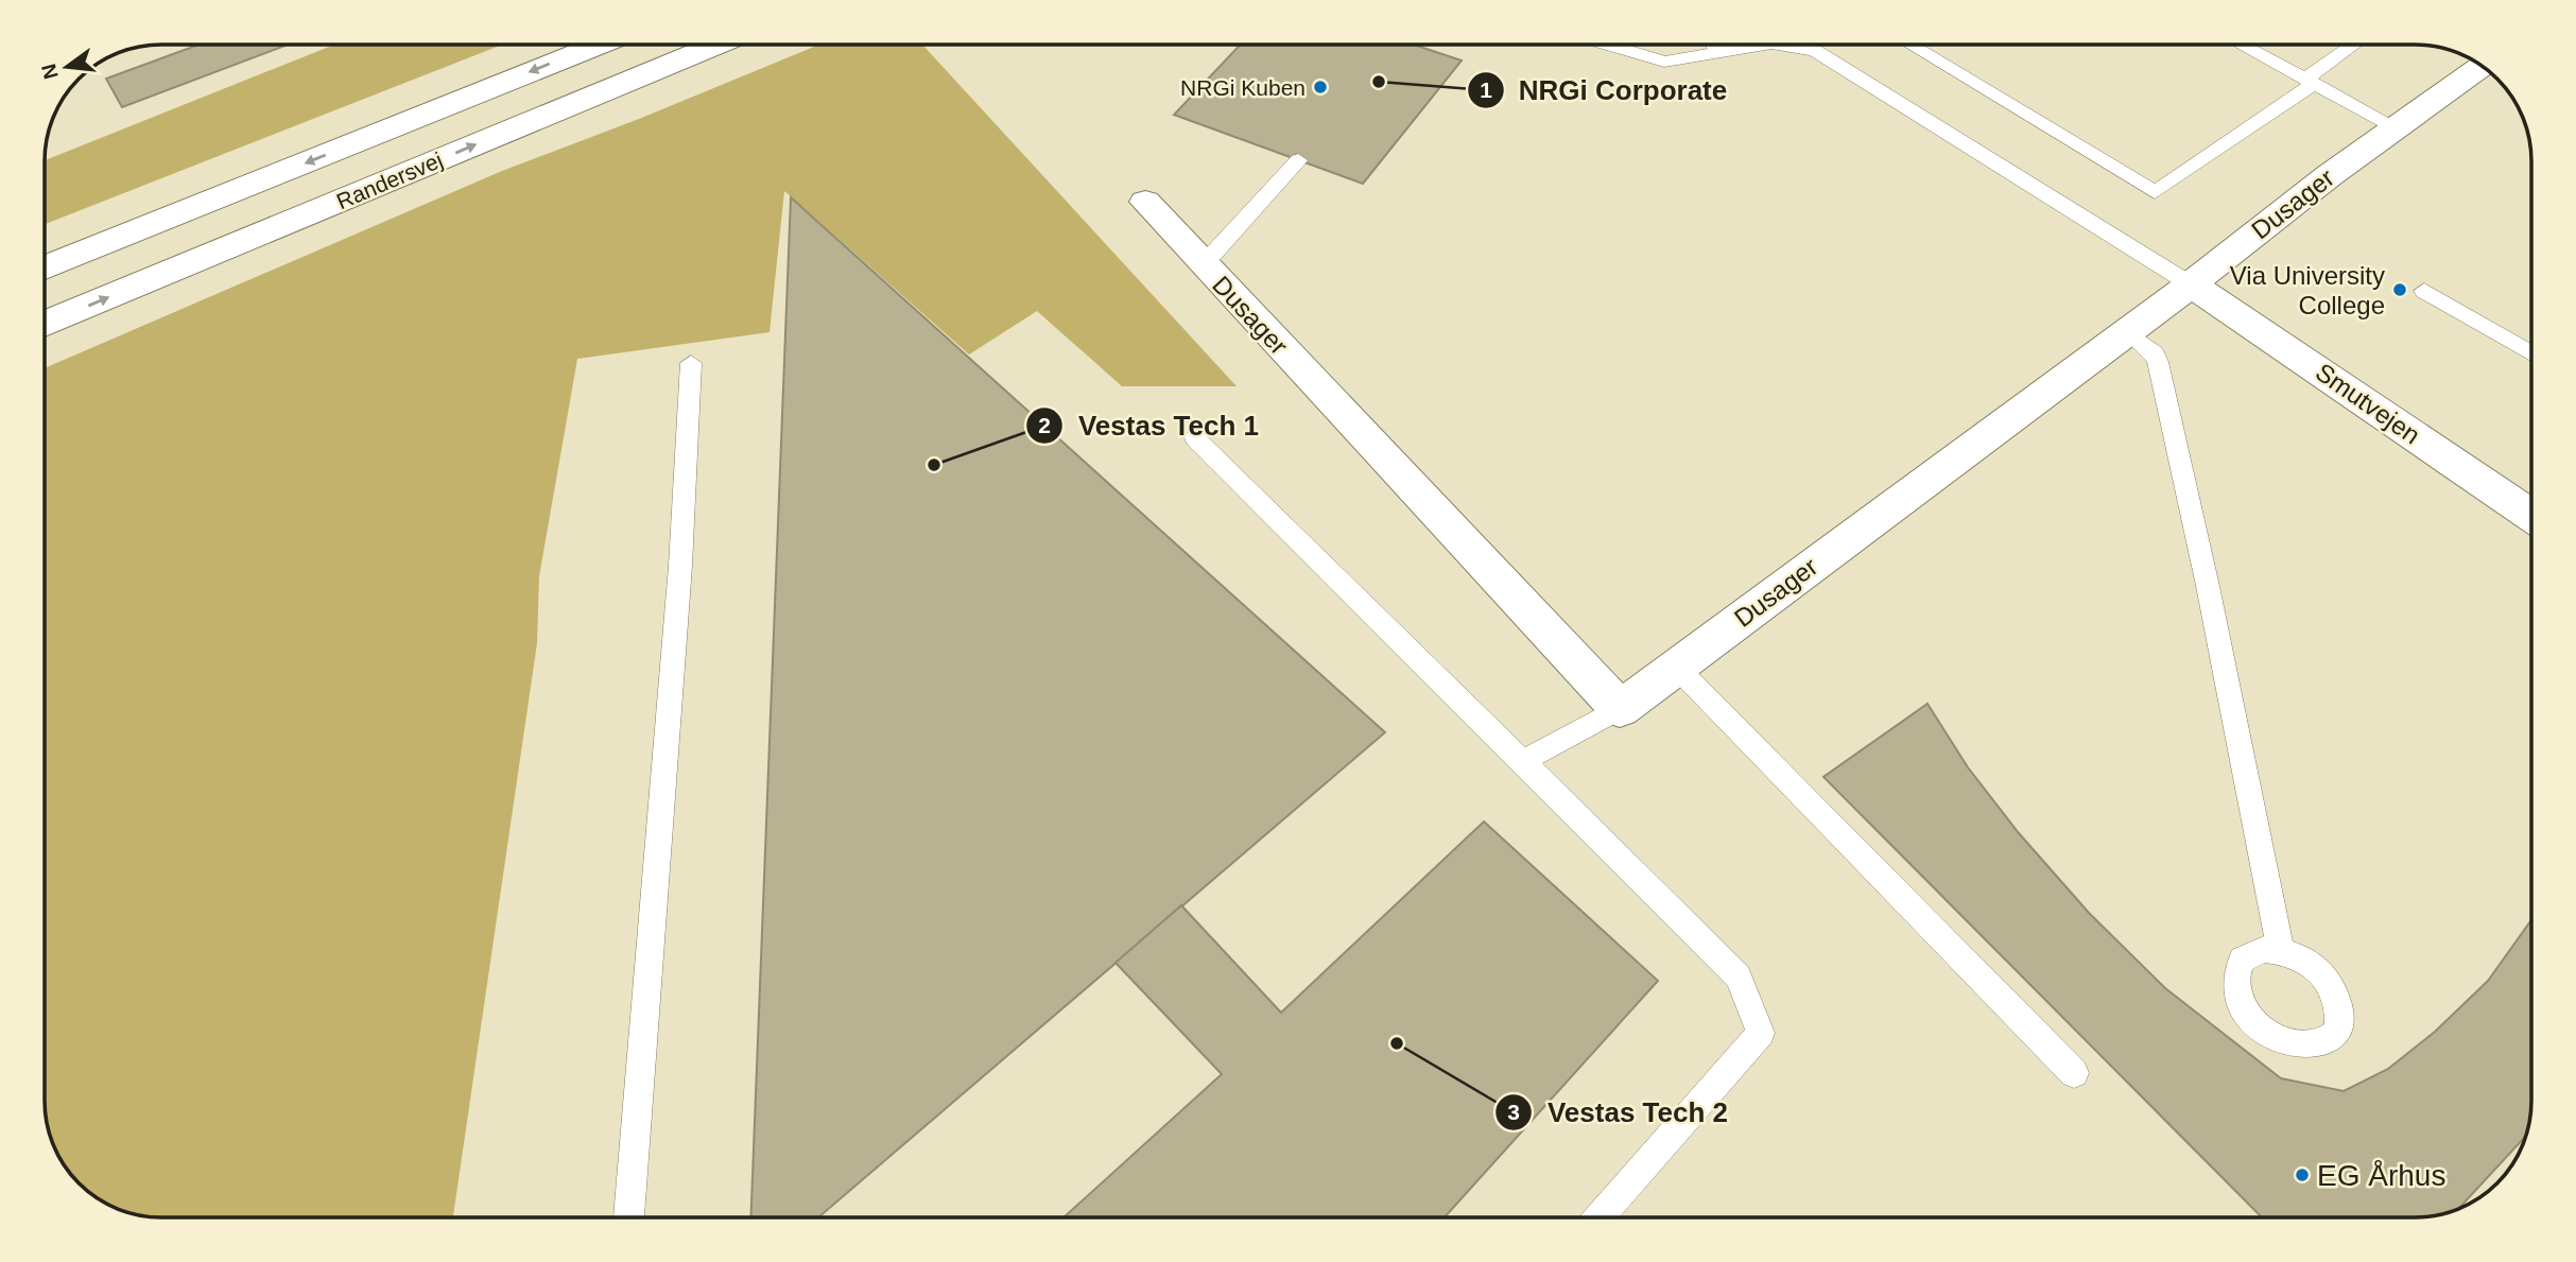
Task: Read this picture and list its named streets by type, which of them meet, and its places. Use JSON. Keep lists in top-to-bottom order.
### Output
{
  "streets": {
    "street": ["Randersvej", "Dusager", "Smutvejen"]
  },
  "crossings": [
    ["Dusager", "Smutvejen"]
  ],
  "places": [
    "NRGi Corporate",
    "NRGi Kuben",
    "Via University College",
    "Vestas Tech 1",
    "Vestas Tech 2",
    "EG Århus"
  ],
  "north": "left"
}
